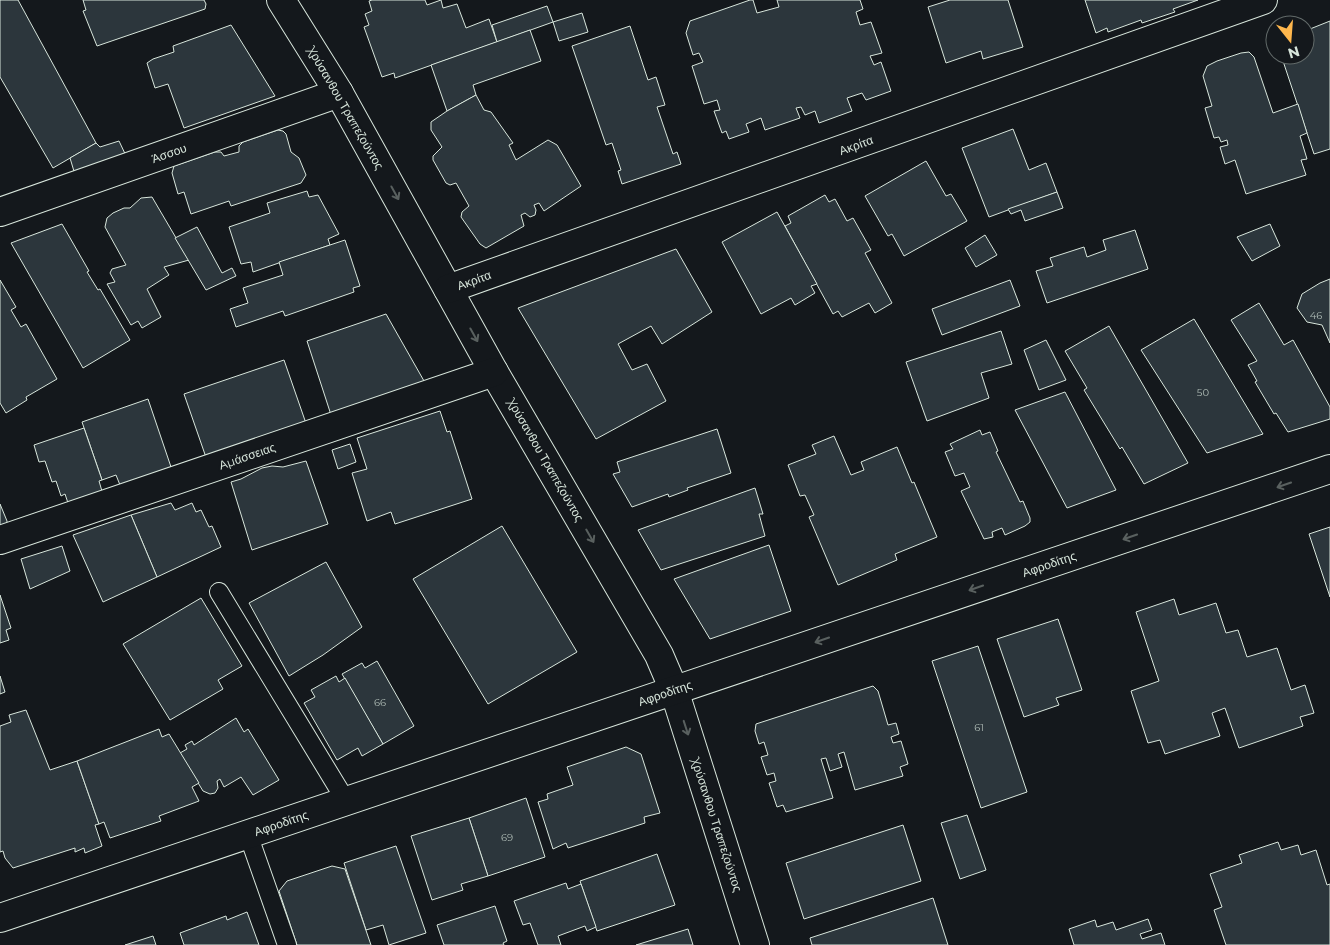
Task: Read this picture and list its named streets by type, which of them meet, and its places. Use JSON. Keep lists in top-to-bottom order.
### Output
{
  "streets": {
    "street": [
      "Χρύσανθου Τραπεζούντος",
      "Ακρίτα",
      "Άσσου",
      "Αμάσσειας",
      "Αφροδίτης"
    ]
  },
  "crossings": [
    ["Χρύσανθου Τραπεζούντος", "Ακρίτα"],
    ["Χρύσανθου Τραπεζούντος", "Άσσου"],
    ["Χρύσανθου Τραπεζούντος", "Αμάσσειας"],
    ["Χρύσανθου Τραπεζούντος", "Αφροδίτης"]
  ],
  "one_way": ["Χρύσανθου Τραπεζούντος", "Αφροδίτης"],
  "house_numbers": [
    "46",
    "50",
    "66",
    "61",
    "69"
  ],
  "north": "bottom"
}
